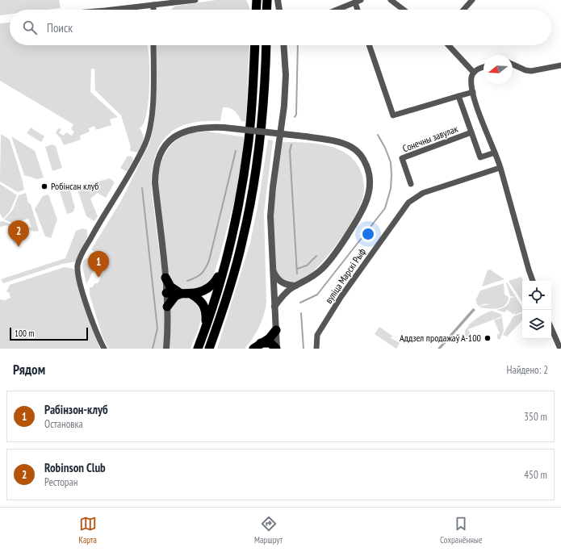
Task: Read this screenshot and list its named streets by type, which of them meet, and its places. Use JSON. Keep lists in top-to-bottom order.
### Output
{
  "streets": {
    "street": ["Сонечны завулак", "вуліца Марскі Рыф"]
  },
  "places": ["Робінсан клуб", "Аддзел продажаў А-100"],
  "scale_bar": "100 m",
  "north": "left",
  "page": {
    "search": "Поиск",
    "pins": ["2", "1"],
    "scale": "100 m",
    "heading": ["Рядом", "Найдено: 2"],
    "list": [
      {
        "mark": "1",
        "name": "Рабінзон-клуб",
        "note": "Остановка",
        "value": "350 m"
      },
      {
        "mark": "2",
        "name": "Robinson Club",
        "note": "Ресторан",
        "value": "450 m"
      }
    ],
    "nav": ["Карта", "Маршрут", "Сохранённые"]
  }
}
